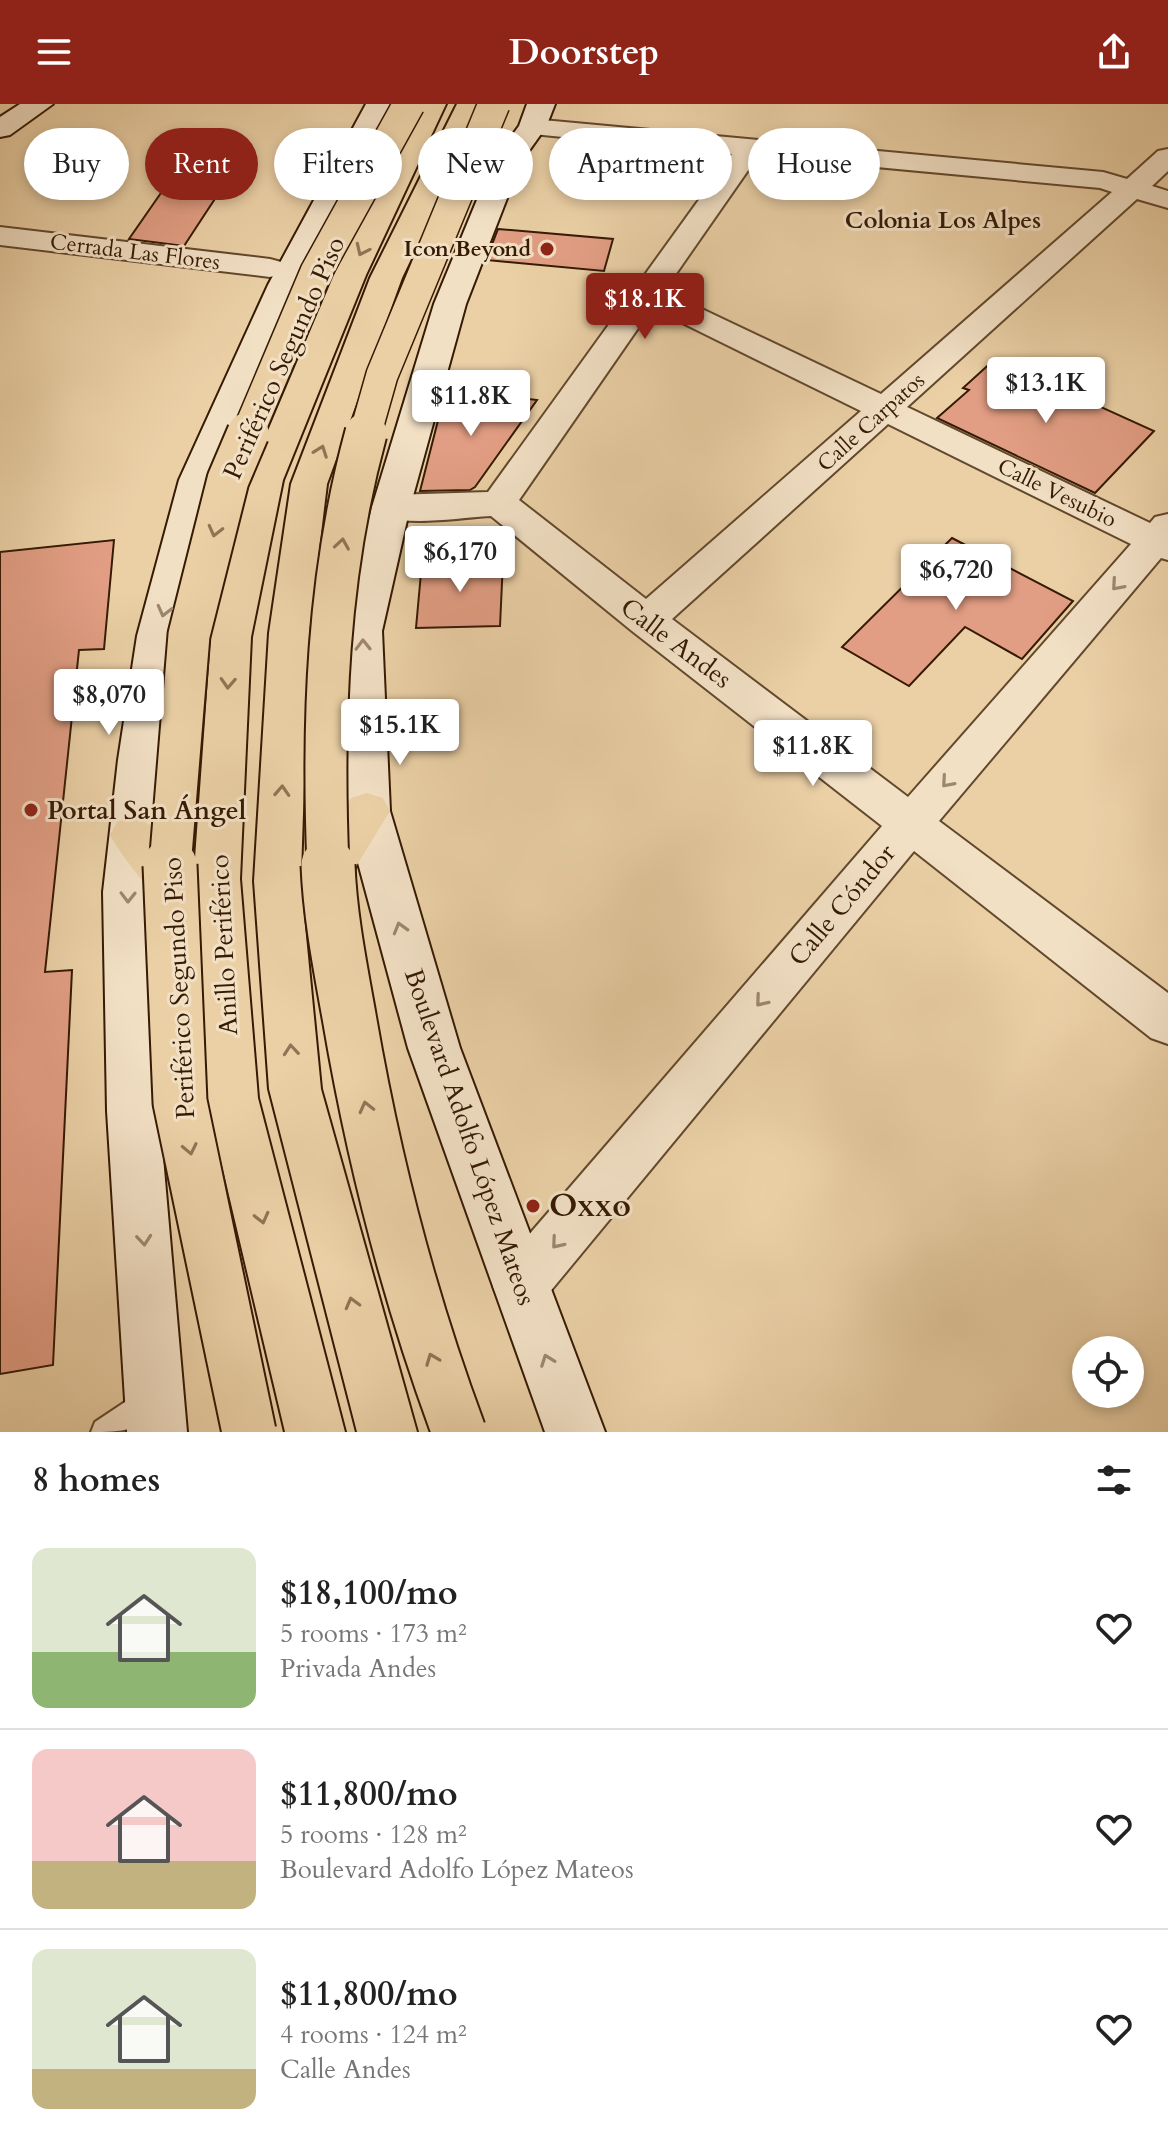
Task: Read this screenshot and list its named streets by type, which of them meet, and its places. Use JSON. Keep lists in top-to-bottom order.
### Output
{
  "streets": {
    "highway": ["Periférico Segundo Piso", "Anillo Periférico"],
    "main road": ["Boulevard Adolfo López Mateos"],
    "street": [
      "Cerrada Las Flores",
      "Calle Carpatos",
      "Calle Vesubio",
      "Calle Andes",
      "Calle Cóndor"
    ]
  },
  "crossings": [
    ["Calle Carpatos", "Calle Vesubio"],
    ["Calle Carpatos", "Calle Andes"],
    ["Calle Vesubio", "Calle Cóndor"],
    ["Calle Andes", "Calle Cóndor"],
    ["Calle Cóndor", "Boulevard Adolfo López Mateos"]
  ],
  "one_way": ["Calle Cóndor"],
  "districts": ["Colonia Los Alpes"],
  "places": ["Icon Beyond", "Portal San Ángel", "Oxxo"],
  "page": {
    "header": "Doorstep",
    "chip": [
      "Buy",
      "Rent",
      "Filters",
      "New",
      "Apartment",
      "House"
    ],
    "price": [
      "$18.1K",
      "$13.1K",
      "$11.8K",
      "$6,170",
      "$6,720",
      "$8,070",
      "$15.1K",
      "$11.8K"
    ],
    "heading": "8 homes",
    "list": [
      {
        "name": "$18,100/mo",
        "note": "5 rooms · 173 m² · Privada Andes"
      },
      {
        "name": "$11,800/mo",
        "note": "5 rooms · 128 m² · Boulevard Adolfo López Mateos"
      },
      {
        "name": "$11,800/mo",
        "note": "4 rooms · 124 m² · Calle Andes"
      }
    ]
  }
}
